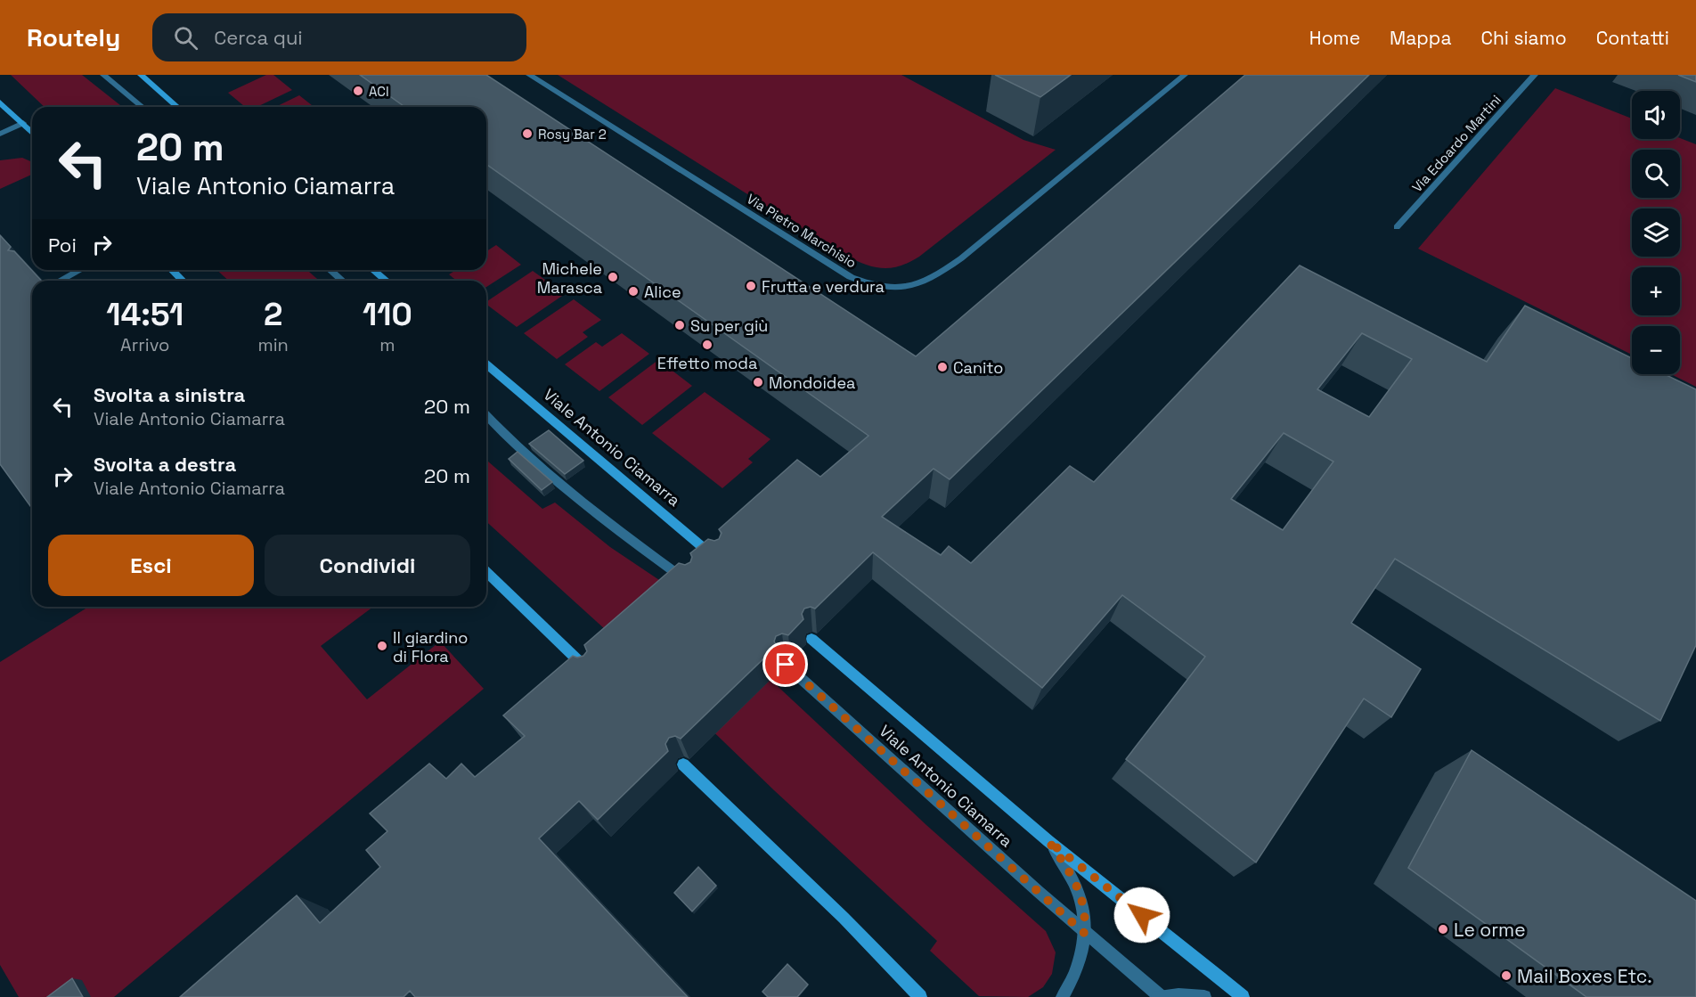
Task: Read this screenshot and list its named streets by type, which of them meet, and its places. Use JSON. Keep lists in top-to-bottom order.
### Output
{
  "streets": {
    "street": ["Via Edoardo Martini", "Via Pietro Marchisio", "Viale Antonio Ciamarra"]
  },
  "places": [
    "ACI",
    "Rosy Bar 2",
    "Michele Marasca",
    "Frutta e verdura",
    "Alice",
    "Su per giù",
    "Effetto moda",
    "Canito",
    "Mondoidea",
    "Il giardino di Flora",
    "Le orme",
    "Mail Boxes Etc."
  ],
  "page": {
    "header": "Routely",
    "search": "Cerca qui",
    "nav": [
      "Home",
      "Mappa",
      "Chi siamo",
      "Contatti"
    ],
    "map_buttons": ["+", "−"],
    "turn": ["20 m", "Viale Antonio Ciamarra"],
    "then": "Poi",
    "eta": [
      "14:51",
      "Arrivo",
      "2",
      "min",
      "110",
      "m"
    ],
    "list": [
      {
        "name": "Svolta a sinistra",
        "note": "Viale Antonio Ciamarra",
        "value": "20 m"
      },
      {
        "name": "Svolta a destra",
        "note": "Viale Antonio Ciamarra",
        "value": "20 m"
      }
    ],
    "buttons": ["Esci", "Condividi"]
  }
}
